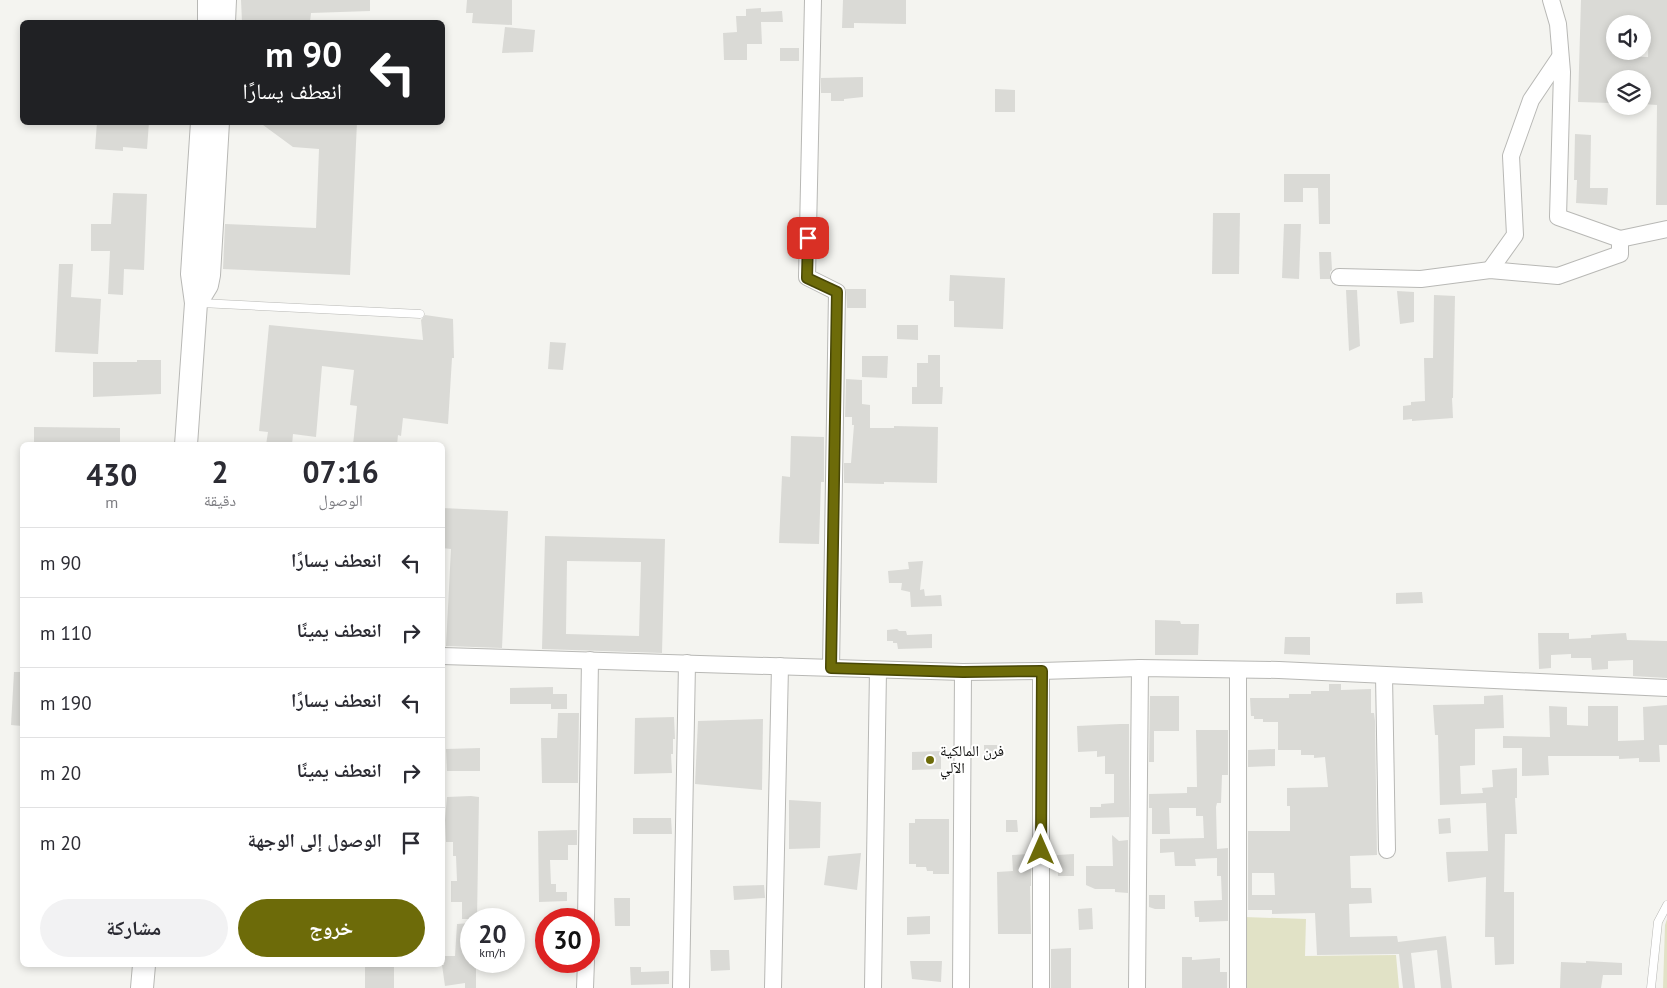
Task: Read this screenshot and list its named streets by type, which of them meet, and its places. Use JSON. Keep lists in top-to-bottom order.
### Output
{
  "places": ["فرن المالكية الآلي"],
  "page": {
    "turn": ["90 m", "انعطف يسارًا"],
    "eta": [
      "07:16",
      "الوصول",
      "2",
      "دقيقة",
      "430",
      "m"
    ],
    "list": [
      {
        "name": "انعطف يسارًا",
        "value": "90 m"
      },
      {
        "name": "انعطف يمينًا",
        "value": "110 m"
      },
      {
        "name": "انعطف يسارًا",
        "value": "190 m"
      },
      {
        "name": "انعطف يمينًا",
        "value": "20 m"
      },
      {
        "name": "الوصول إلى الوجهة",
        "value": "20 m"
      }
    ],
    "buttons": ["خروج", "مشاركة"],
    "speed": "20 km/h",
    "limit": "30"
  }
}
